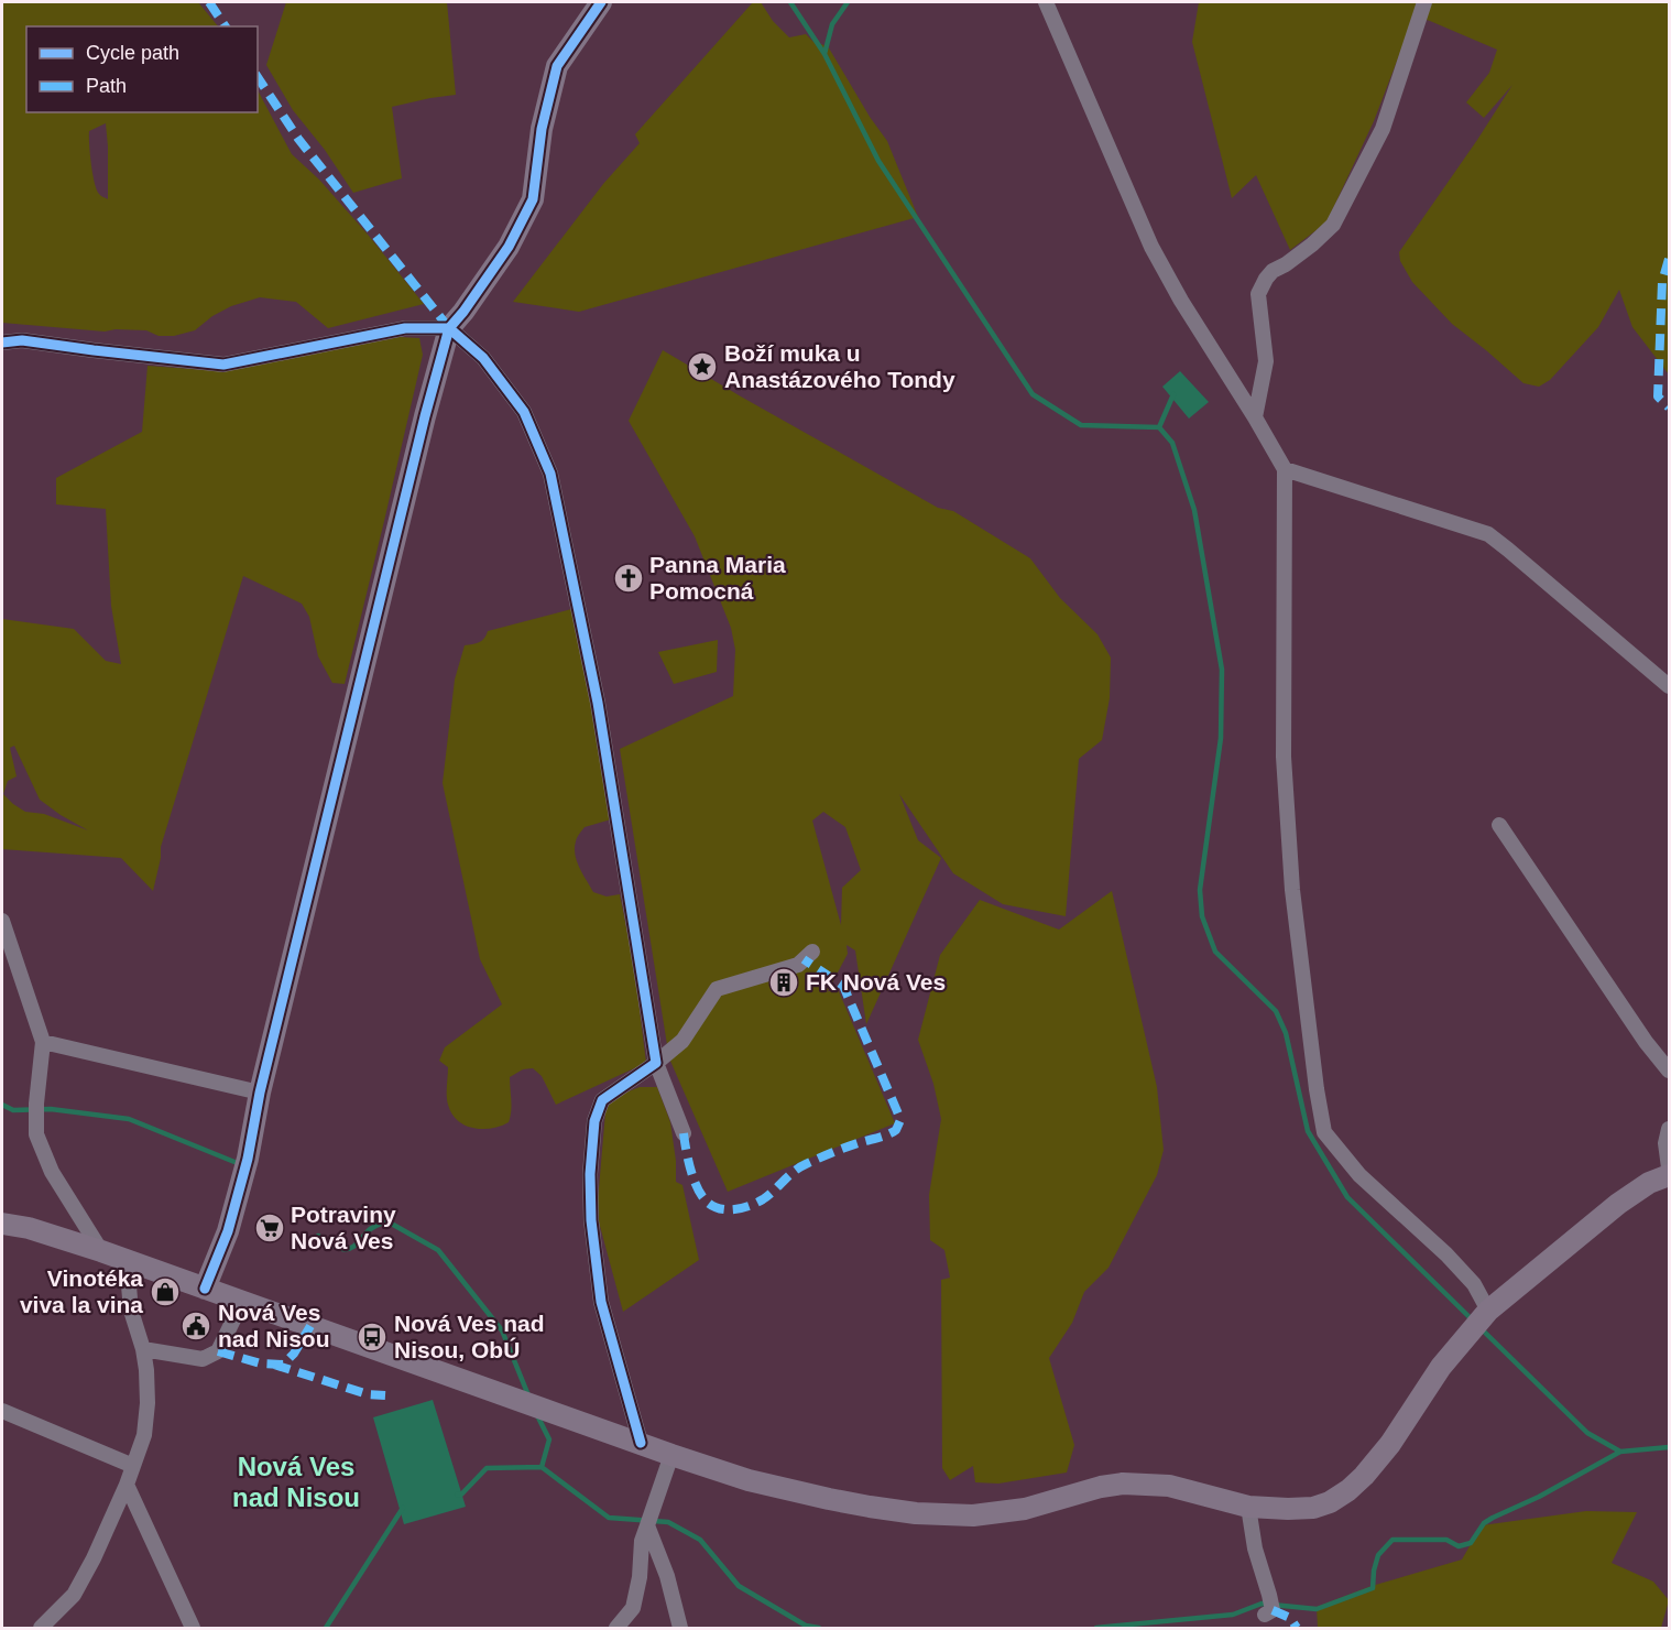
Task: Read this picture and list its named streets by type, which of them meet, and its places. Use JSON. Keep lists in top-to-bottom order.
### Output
{
  "districts": ["Nová Ves nad Nisou"],
  "places": {
    "place": ["Boží muka u Anastázového Tondy"],
    "church": ["Panna Maria Pomocná"],
    "building": ["FK Nová Ves"],
    "supermarket": ["Potraviny Nová Ves"],
    "shop": ["Vinotéka viva la vina"],
    "public building": ["Nová Ves nad Nisou"],
    "bus stop": ["Nová Ves nad Nisou, ObÚ"]
  },
  "legend": ["Cycle path", "Path"]
}
